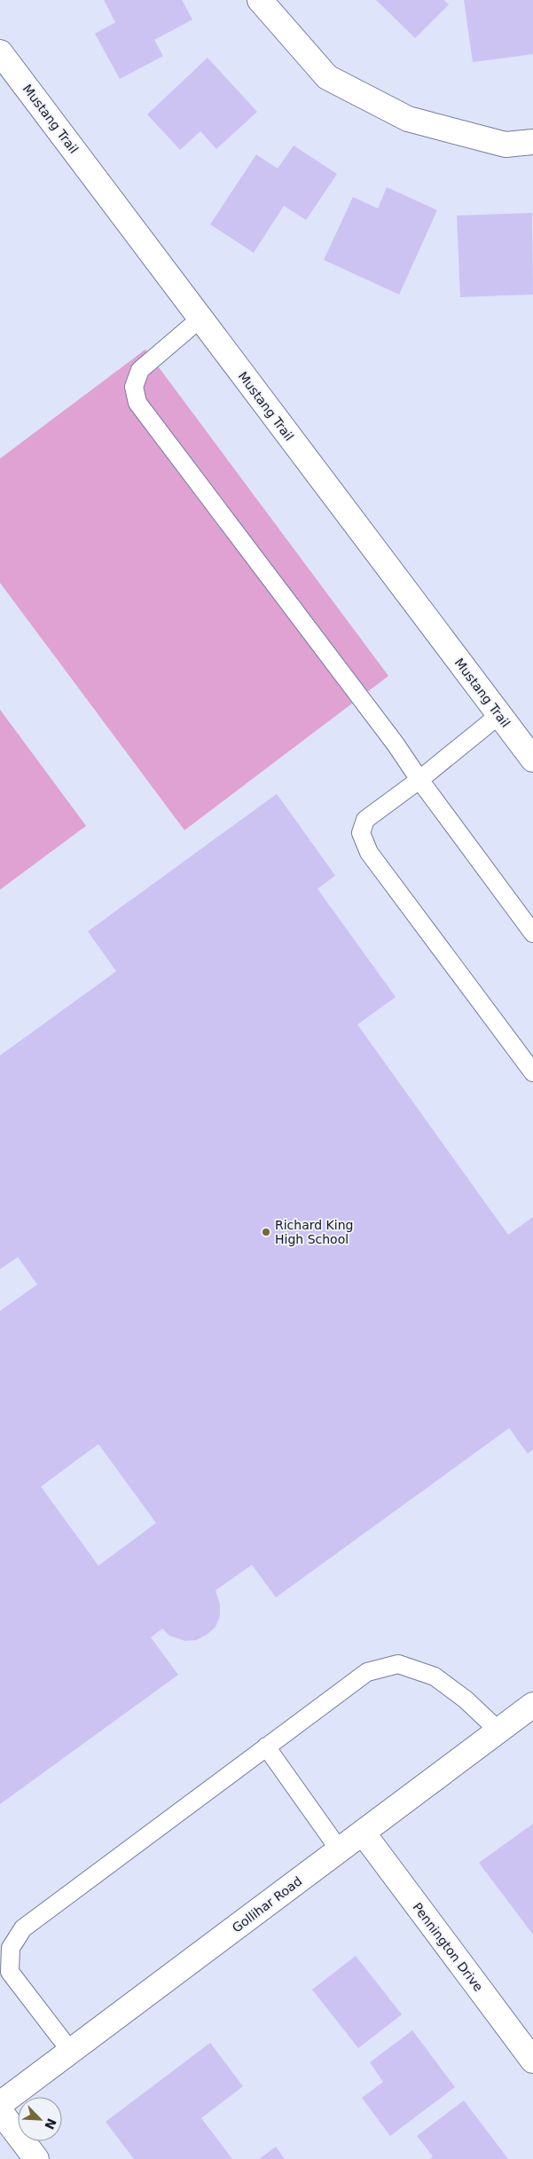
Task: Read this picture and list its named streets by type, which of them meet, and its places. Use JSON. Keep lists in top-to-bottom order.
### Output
{
  "streets": {
    "street": ["Mustang Trail", "Gollihar Road", "Pennington Drive"]
  },
  "crossings": [
    ["Gollihar Road", "Pennington Drive"]
  ],
  "places": ["Richard King High School"],
  "north": "bottom right"
}
